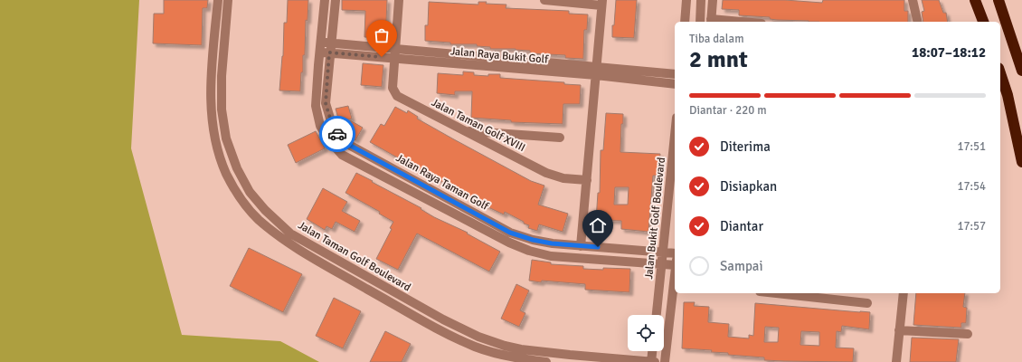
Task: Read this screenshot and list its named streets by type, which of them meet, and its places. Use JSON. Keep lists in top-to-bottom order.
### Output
{
  "streets": {
    "street": [
      "Jalan Raya Bukit Golf",
      "Jalan Taman Golf XVIII",
      "Jalan Raya Taman Golf",
      "Jalan Bukit Golf Boulevard",
      "Jalan Taman Golf Boulevard"
    ]
  },
  "crossings": [
    ["Jalan Raya Bukit Golf", "Jalan Taman Golf XVIII"],
    ["Jalan Raya Bukit Golf", "Jalan Raya Taman Golf"],
    ["Jalan Raya Taman Golf", "Jalan Bukit Golf Boulevard"]
  ],
  "page": {
    "heading": ["2 mnt", "Tiba dalam", "18:07–18:12"],
    "bar": "Diantar · 220 m",
    "list": [
      ["Diterima", "17:51"],
      ["Disiapkan", "17:54"],
      ["Diantar", "17:57"],
      "Sampai"
    ]
  }
}
